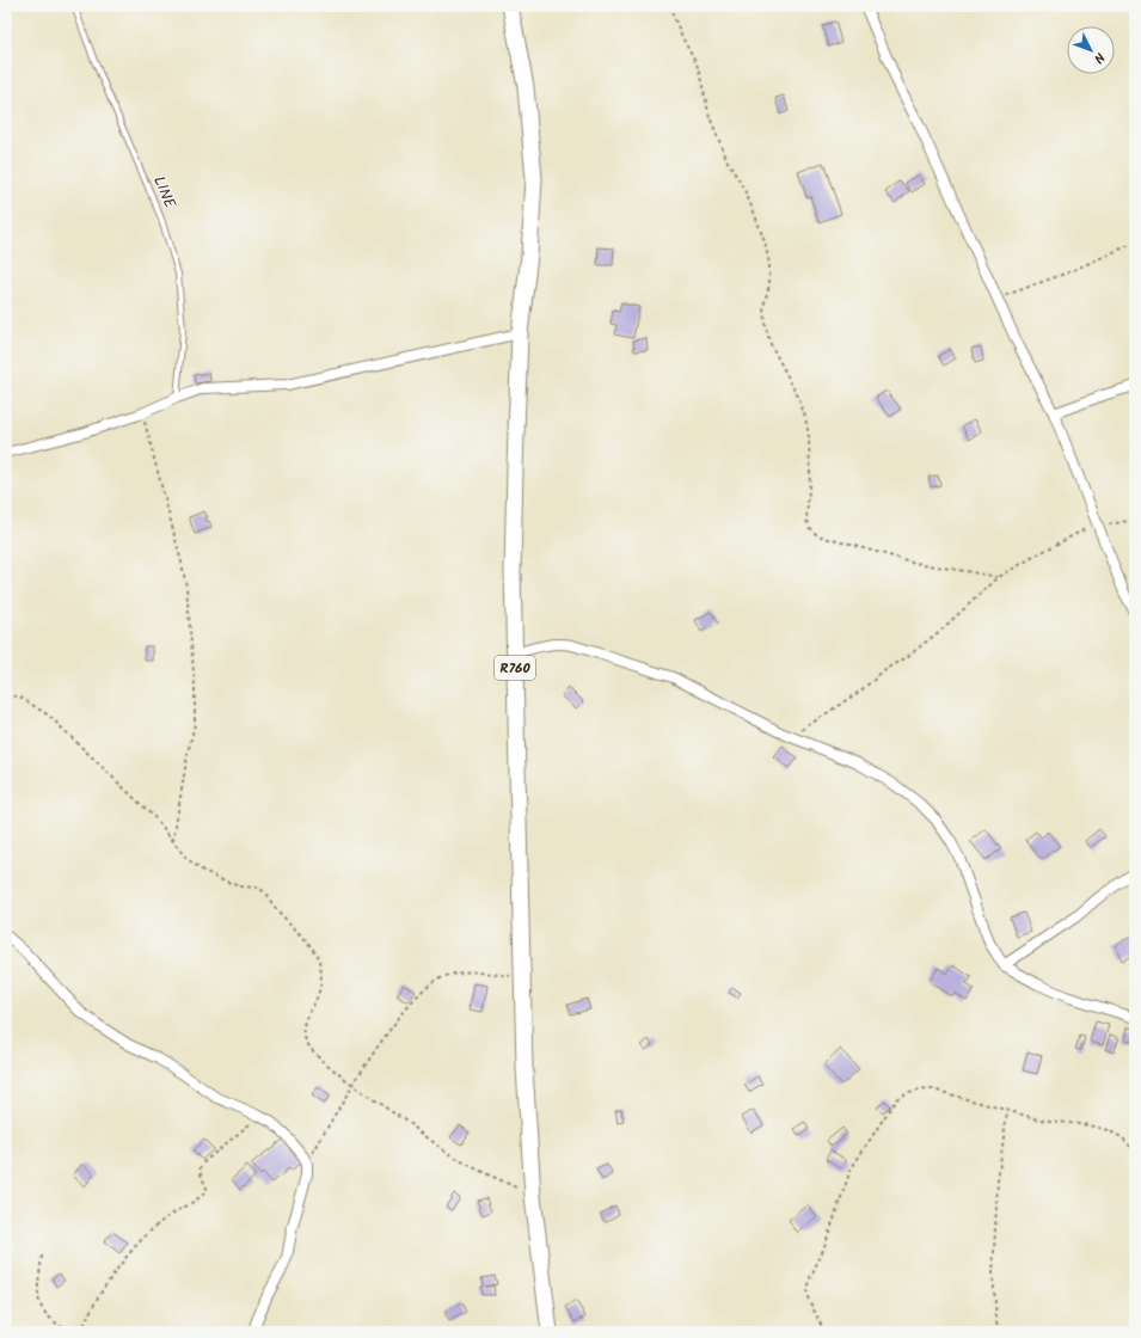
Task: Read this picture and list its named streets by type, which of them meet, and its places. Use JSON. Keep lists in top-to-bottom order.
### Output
{
  "streets": {
    "main road": ["R760"],
    "lane": ["LINE"]
  },
  "north": "bottom right"
}
